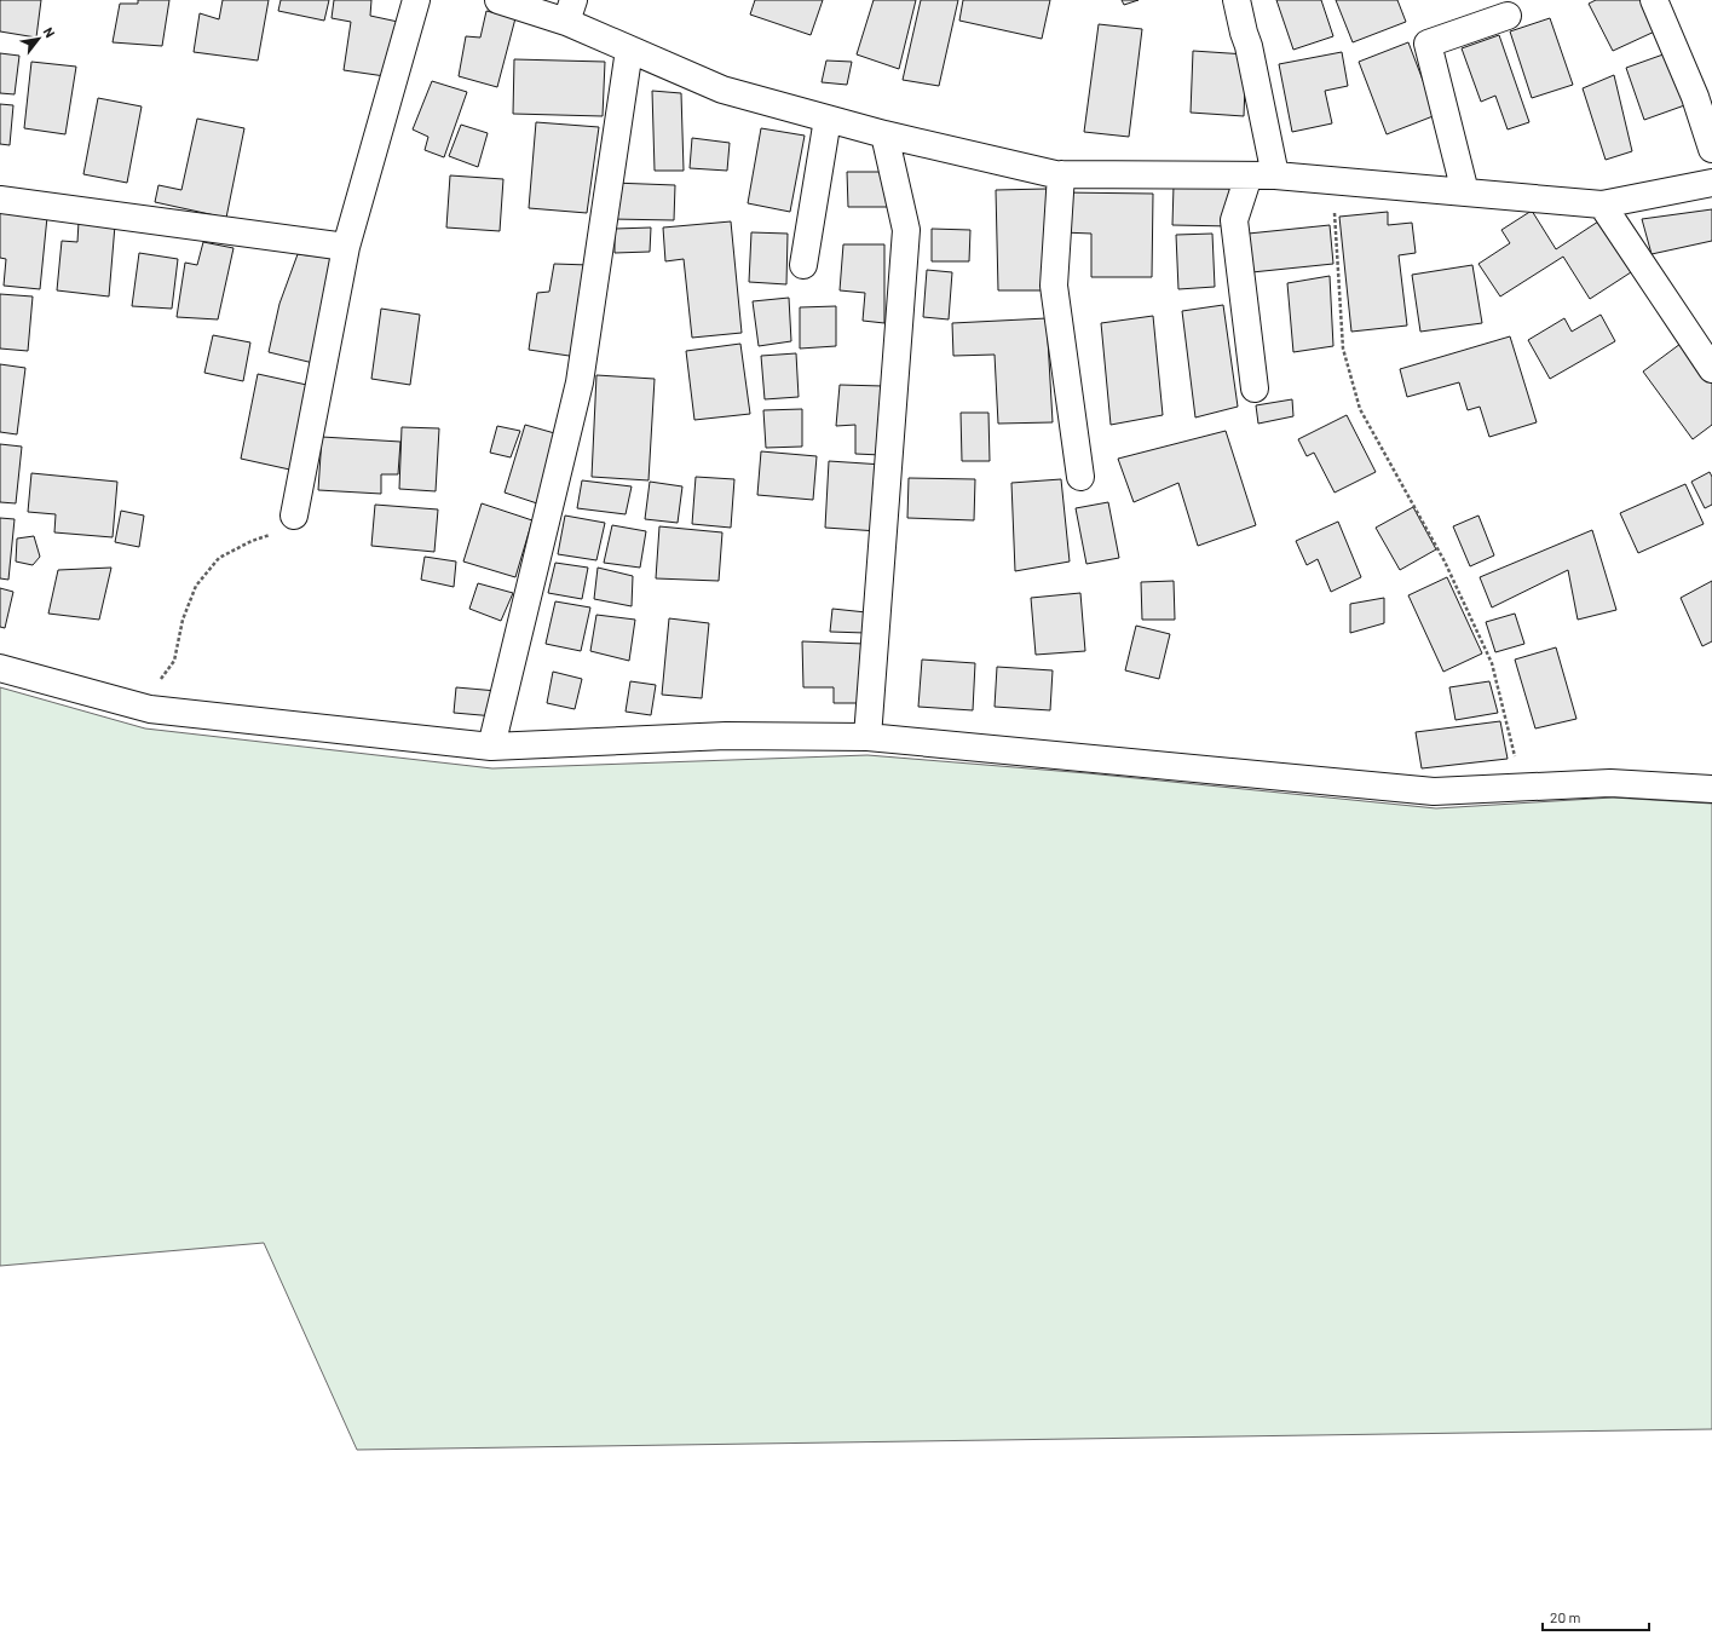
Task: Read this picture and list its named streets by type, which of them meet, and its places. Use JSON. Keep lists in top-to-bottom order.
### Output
{
  "scale_bar": "20 m",
  "north": "top right"
}
